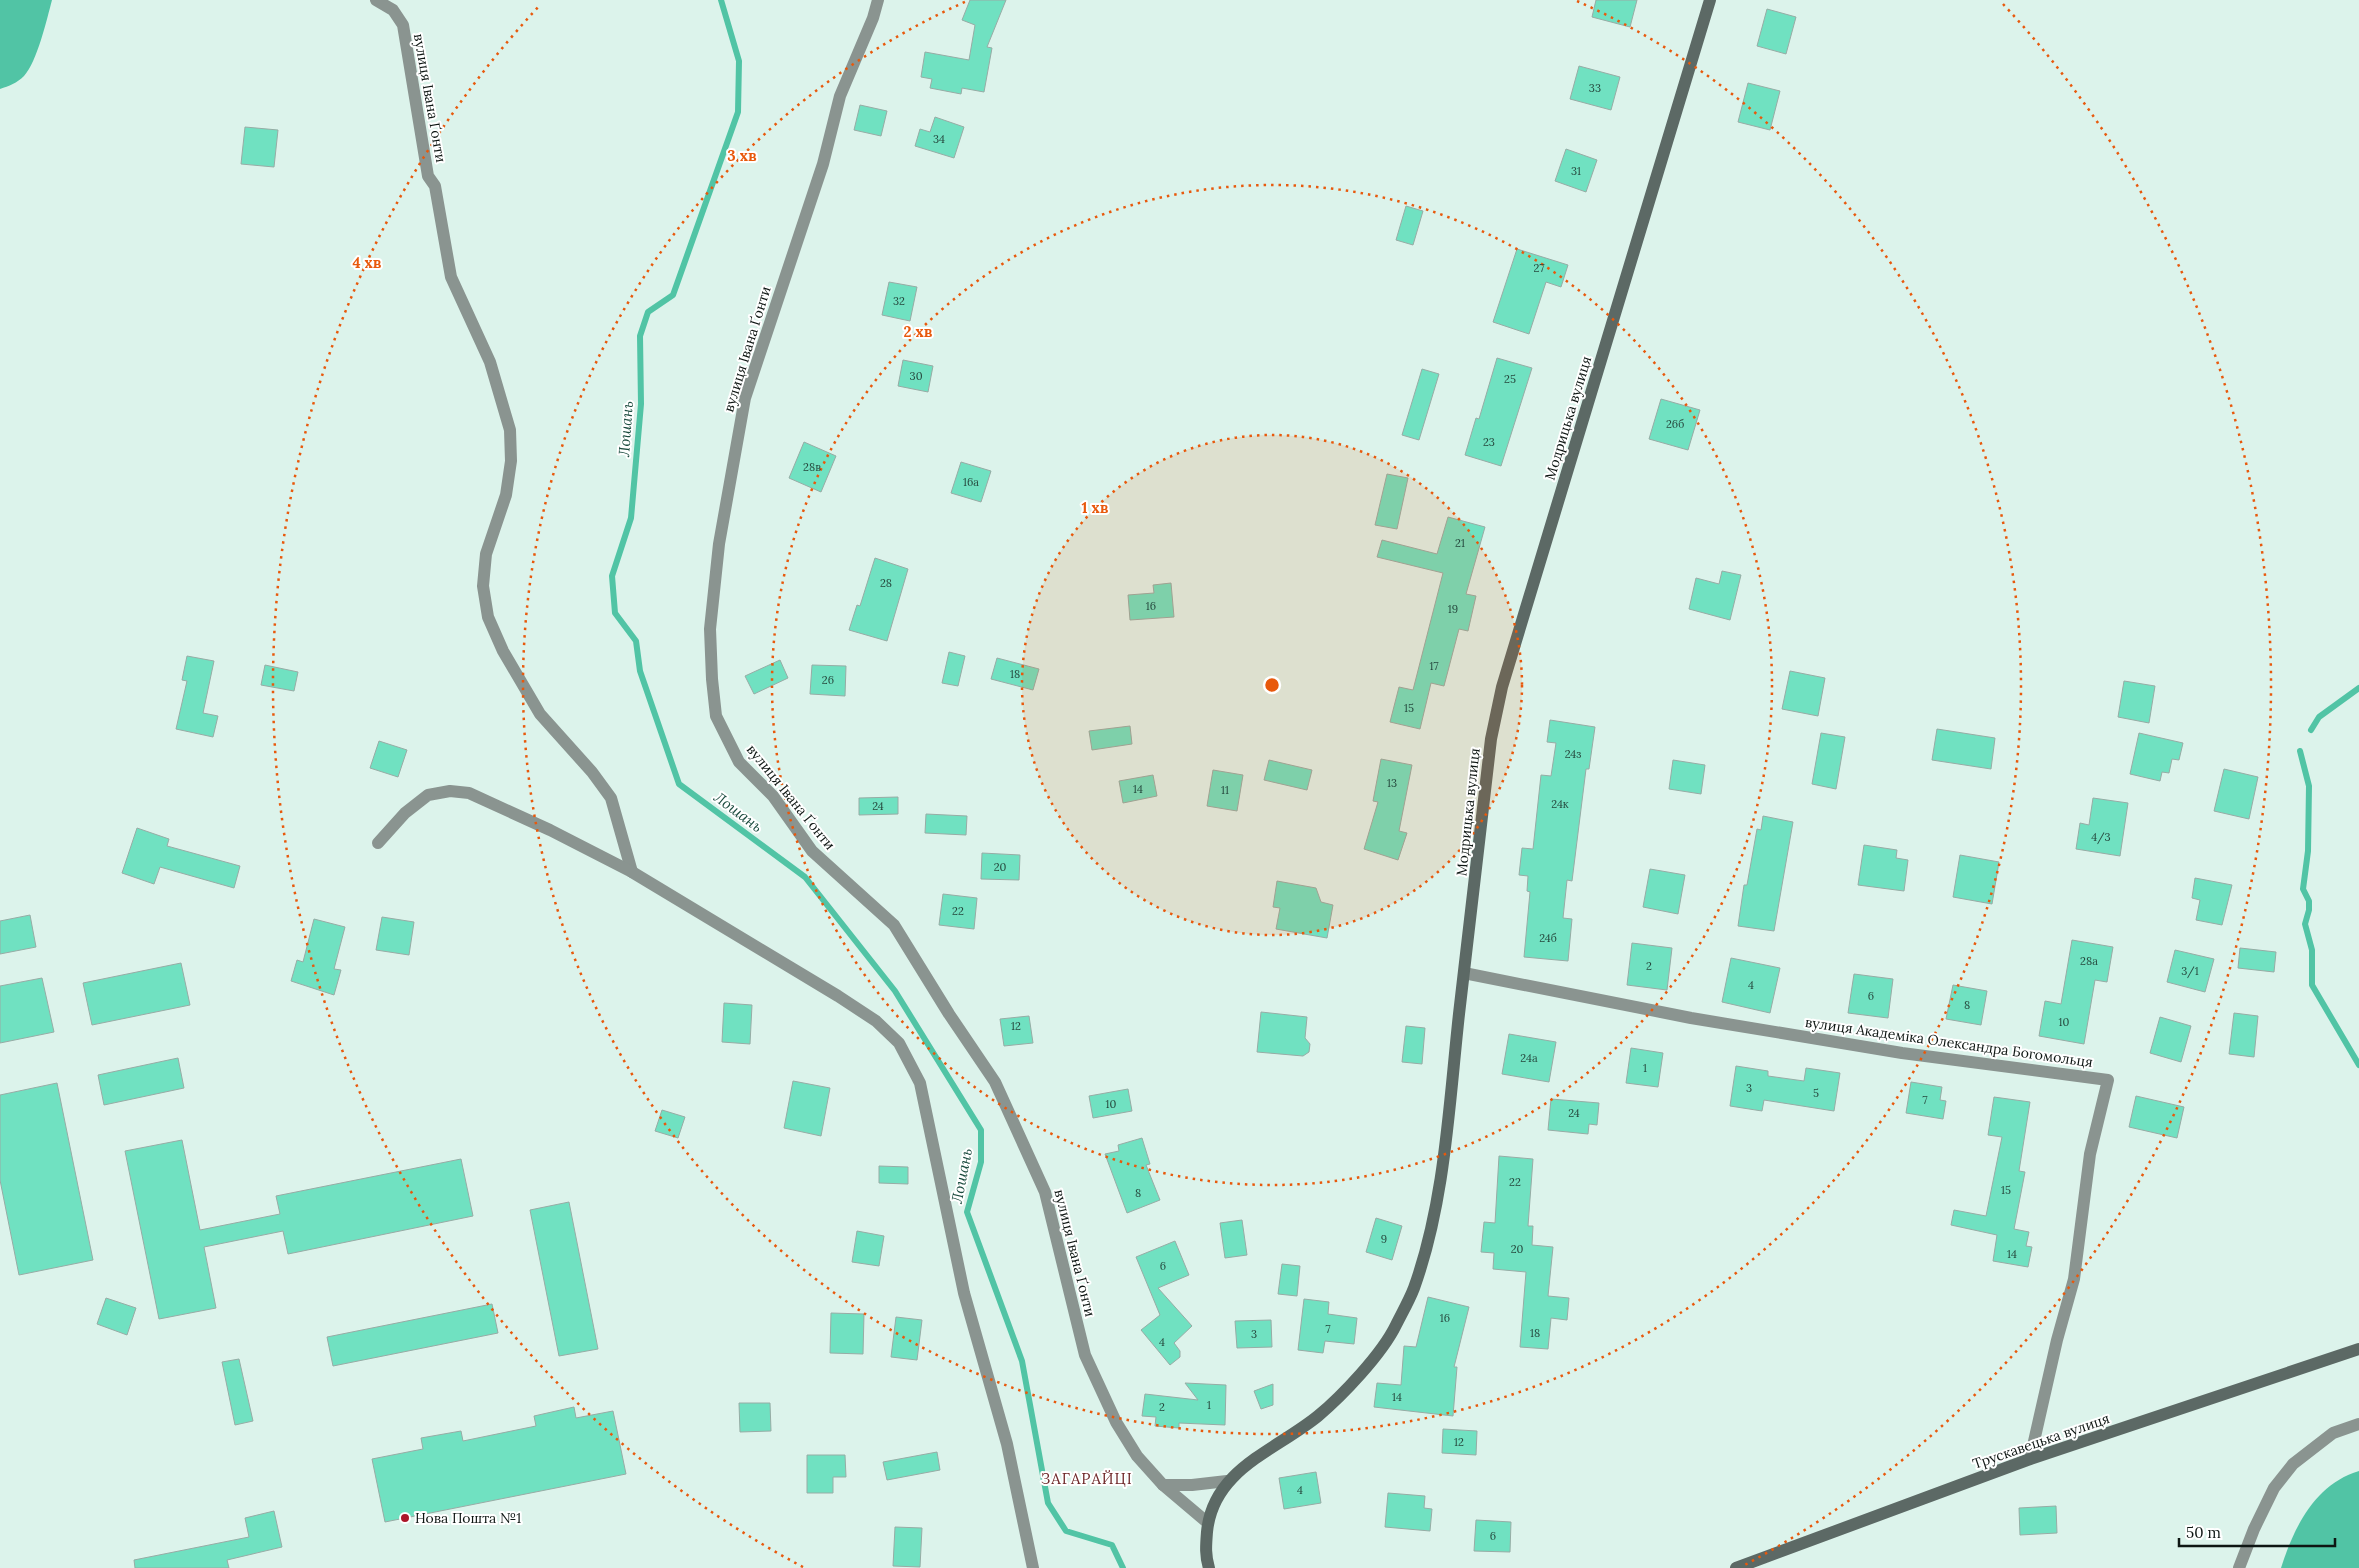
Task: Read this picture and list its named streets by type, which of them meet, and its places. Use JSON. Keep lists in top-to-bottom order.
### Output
{
  "streets": {
    "street": [
      "вулиця Івана Ґонти",
      "Модрицька вулиця",
      "вулиця Академіка Олександра Богомольця",
      "Трускавецька вулиця"
    ]
  },
  "crossings": [
    ["вулиця Івана Ґонти", "Модрицька вулиця"],
    ["Модрицька вулиця", "вулиця Академіка Олександра Богомольця"],
    ["вулиця Академіка Олександра Богомольця", "Трускавецька вулиця"]
  ],
  "districts": ["ЗАГАРАЙЦІ"],
  "water": ["Лошань"],
  "places": ["Нова Пошта №1"],
  "house_numbers": [
    "33",
    "34",
    "31",
    "27",
    "32",
    "30",
    "25",
    "26б",
    "23",
    "28в",
    "16а",
    "21",
    "28",
    "16",
    "19",
    "17",
    "18",
    "26",
    "15",
    "24з",
    "13",
    "14",
    "11",
    "24к",
    "24",
    "4/3",
    "20",
    "22",
    "24б",
    "28а",
    "2",
    "3/1",
    "4",
    "6",
    "8",
    "10",
    "12",
    "24а",
    "1",
    "3",
    "5",
    "7",
    "10",
    "24",
    "22",
    "15",
    "8",
    "9",
    "20",
    "14",
    "6",
    "16",
    "7",
    "18",
    "3",
    "4",
    "14",
    "1",
    "2",
    "12",
    "4",
    "6"
  ],
  "scale_bar": "50 m",
  "rings": [
    "3 хв",
    "4 хв",
    "2 хв",
    "1 хв"
  ]
}
